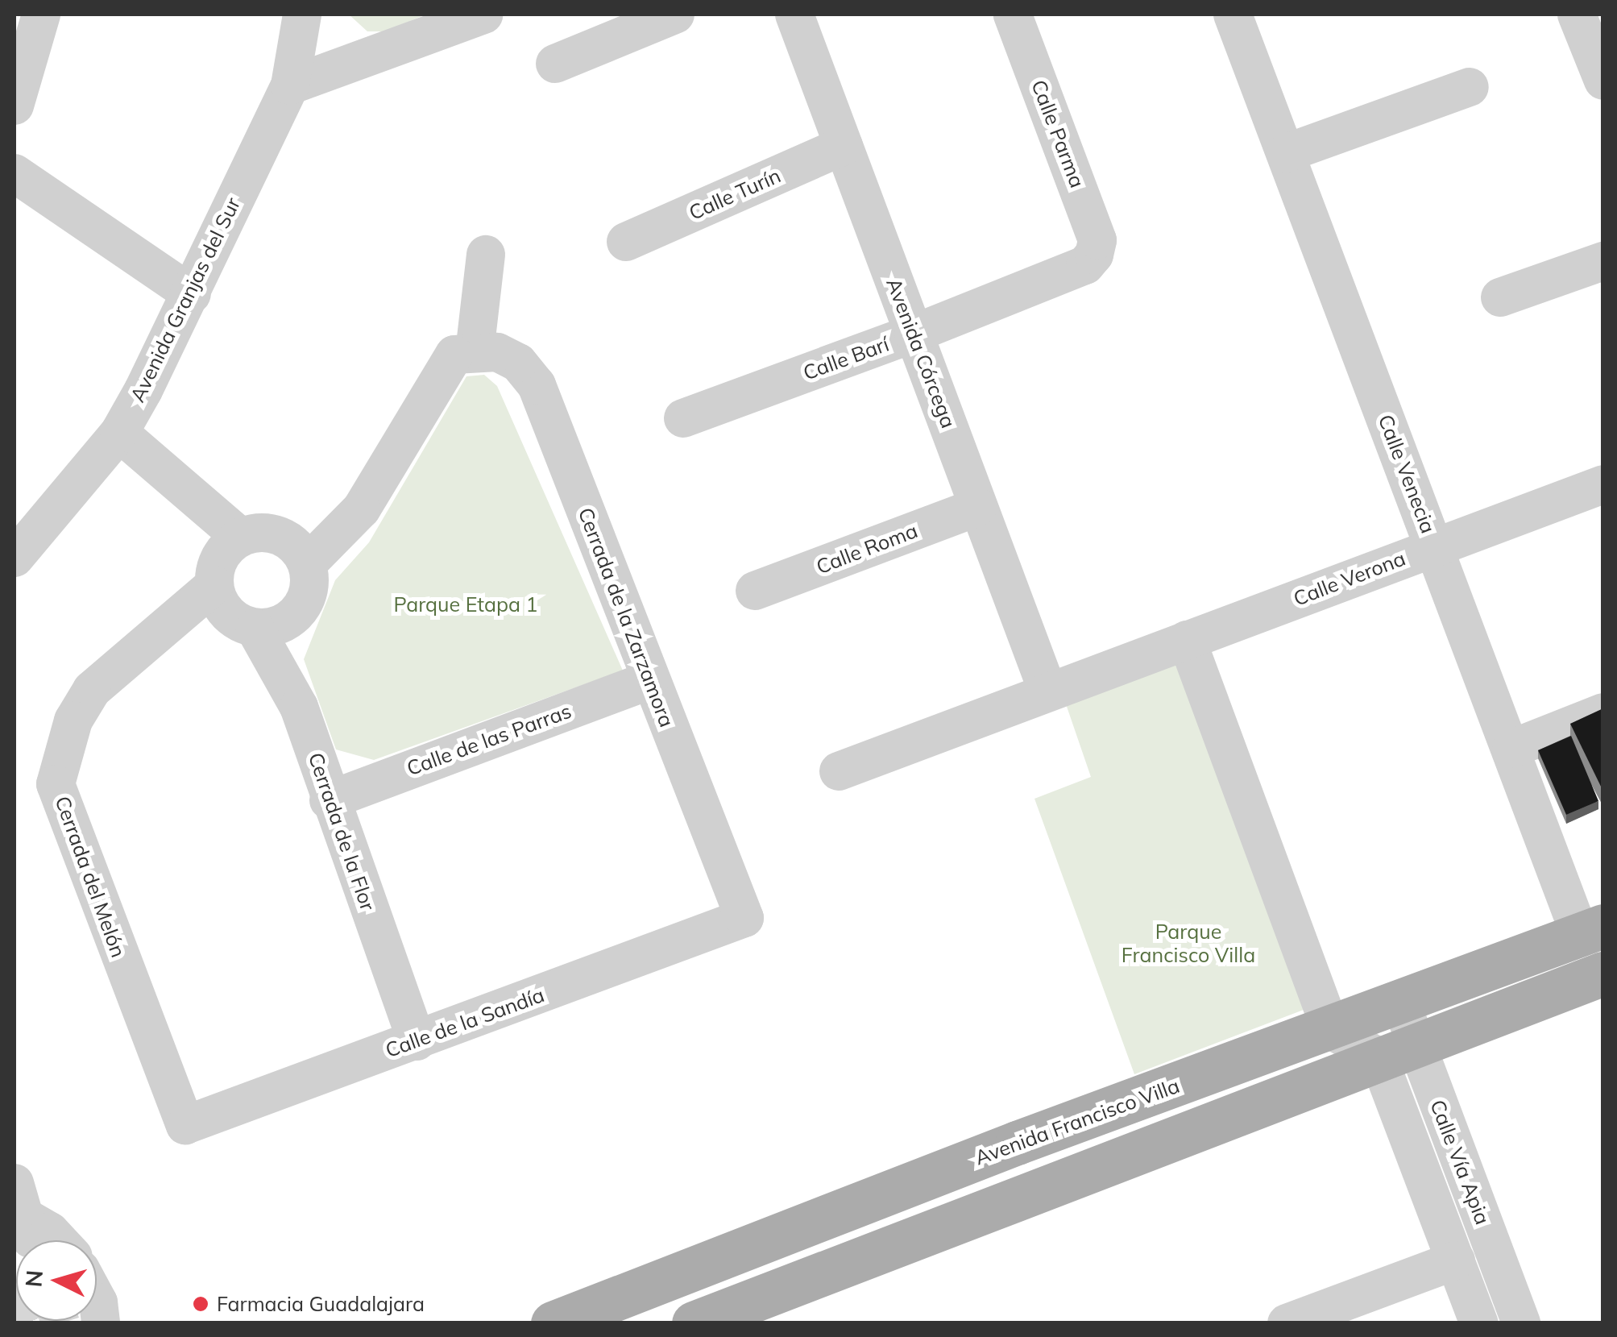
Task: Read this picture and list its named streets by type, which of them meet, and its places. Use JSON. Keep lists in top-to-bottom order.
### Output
{
  "streets": {
    "main road": ["Avenida Francisco Villa"],
    "street": [
      "Calle Parma",
      "Calle Turín",
      "Avenida Granjas del Sur",
      "Avenida Córcega",
      "Calle Barí",
      "Calle Venecia",
      "Calle Roma",
      "Calle Verona",
      "Cerrada de la Zarzamora",
      "Calle de las Parras",
      "Cerrada de la Flor",
      "Cerrada del Melón",
      "Calle de la Sandía",
      "Calle Vía Apia"
    ]
  },
  "crossings": [
    ["Calle Parma", "Calle Barí"],
    ["Calle Turín", "Avenida Córcega"],
    ["Avenida Córcega", "Calle Barí"],
    ["Avenida Córcega", "Calle Roma"],
    ["Avenida Córcega", "Calle Verona"],
    ["Calle Venecia", "Calle Verona"],
    ["Calle Venecia", "Avenida Francisco Villa"],
    ["Cerrada de la Zarzamora", "Calle de las Parras"],
    ["Cerrada de la Zarzamora", "Calle de la Sandía"],
    ["Calle de las Parras", "Cerrada de la Flor"],
    ["Cerrada de la Flor", "Cerrada del Melón"],
    ["Cerrada de la Flor", "Calle de la Sandía"],
    ["Cerrada del Melón", "Calle de la Sandía"],
    ["Avenida Francisco Villa", "Calle Vía Apia"]
  ],
  "parks": ["Parque Etapa 1", "Parque Francisco Villa"],
  "places": ["Farmacia Guadalajara"],
  "north": "left"
}
